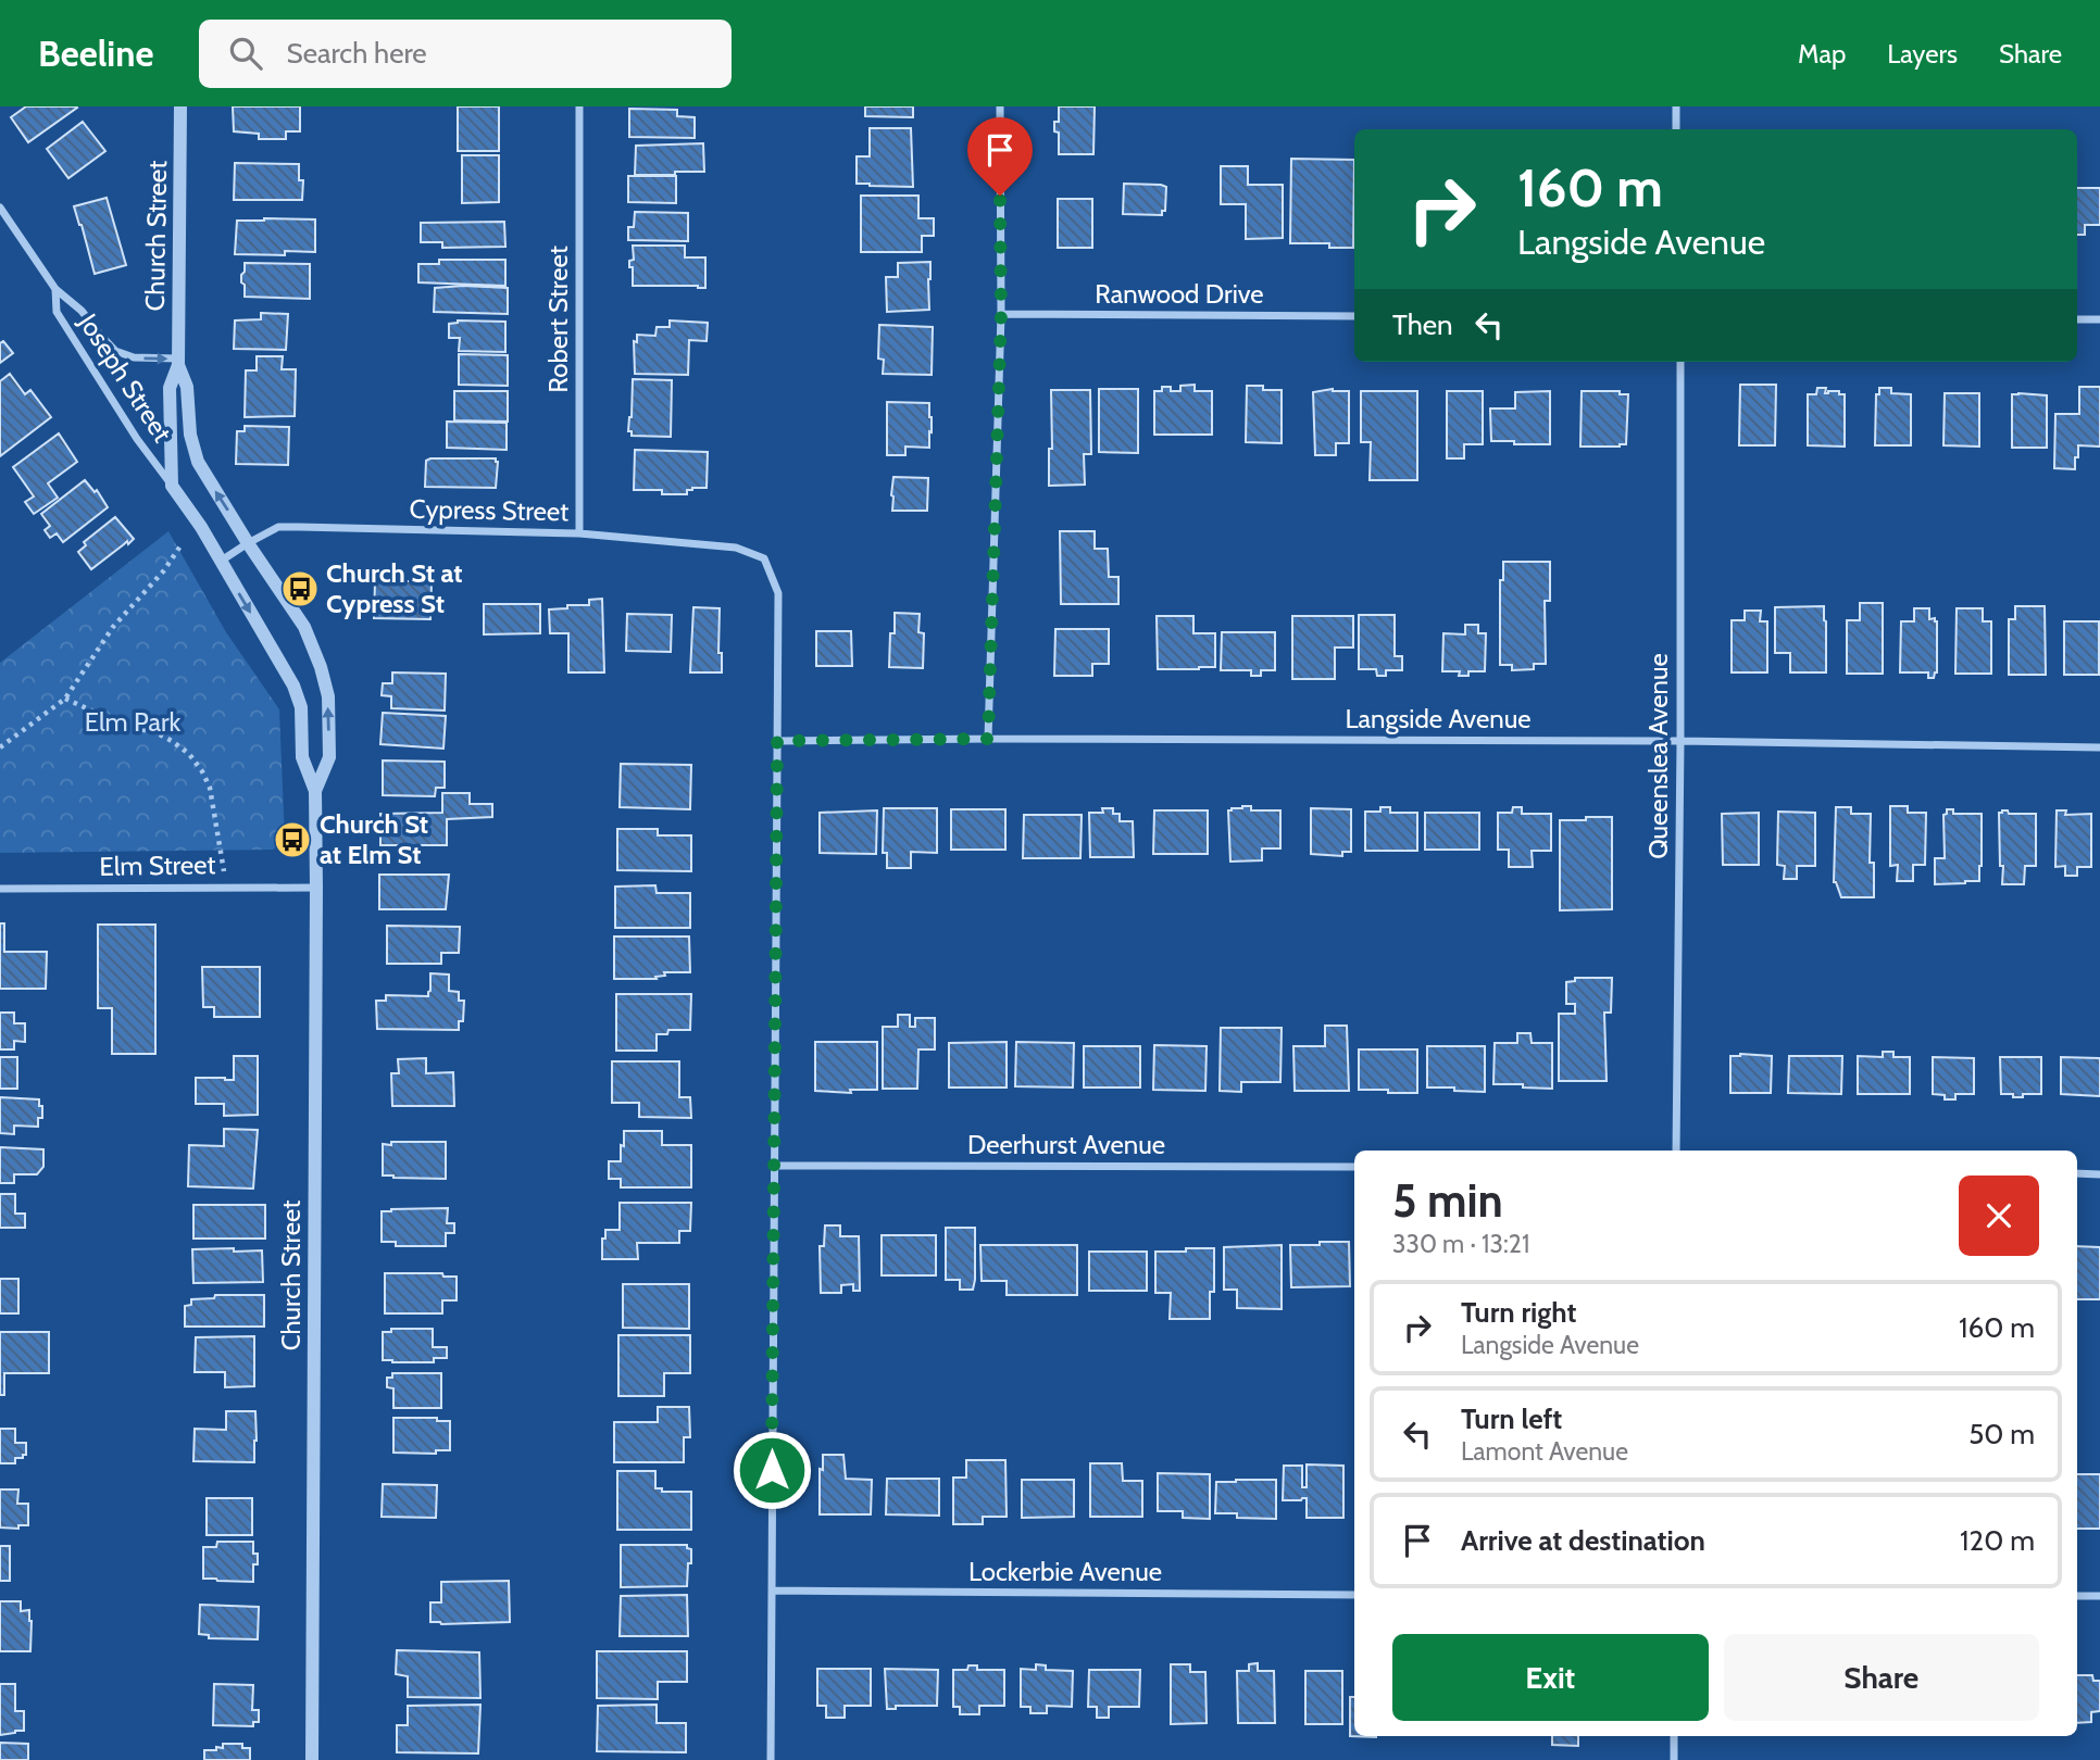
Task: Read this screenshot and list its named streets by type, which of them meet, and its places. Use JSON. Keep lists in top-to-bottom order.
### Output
{
  "streets": {
    "street": [
      "Church Street",
      "Ranwood Drive",
      "Robert Street",
      "Joseph Street",
      "Cypress Street",
      "Langside Avenue",
      "Queenslea Avenue",
      "Elm Street",
      "Deerhurst Avenue",
      "Lockerbie Avenue"
    ]
  },
  "crossings": [
    ["Church Street", "Joseph Street"],
    ["Church Street", "Cypress Street"],
    ["Church Street", "Elm Street"],
    ["Robert Street", "Cypress Street"],
    ["Cypress Street", "Langside Avenue"],
    ["Langside Avenue", "Queenslea Avenue"]
  ],
  "parks": ["Elm Park"],
  "places": {
    "bus stop": ["Church St at Cypress St", "Church St at Elm St"]
  },
  "page": {
    "header": "Beeline",
    "search": "Search here",
    "nav": ["Map", "Layers", "Share"],
    "turn": ["160 m", "Langside Avenue"],
    "then": "Then",
    "heading": ["5 min", "330 m · 13:21"],
    "list": [
      {
        "name": "Turn right",
        "note": "Langside Avenue",
        "value": "160 m"
      },
      {
        "name": "Turn left",
        "note": "Lamont Avenue",
        "value": "50 m"
      },
      {
        "name": "Arrive at destination",
        "value": "120 m"
      }
    ],
    "buttons": ["Exit", "Share"]
  }
}
